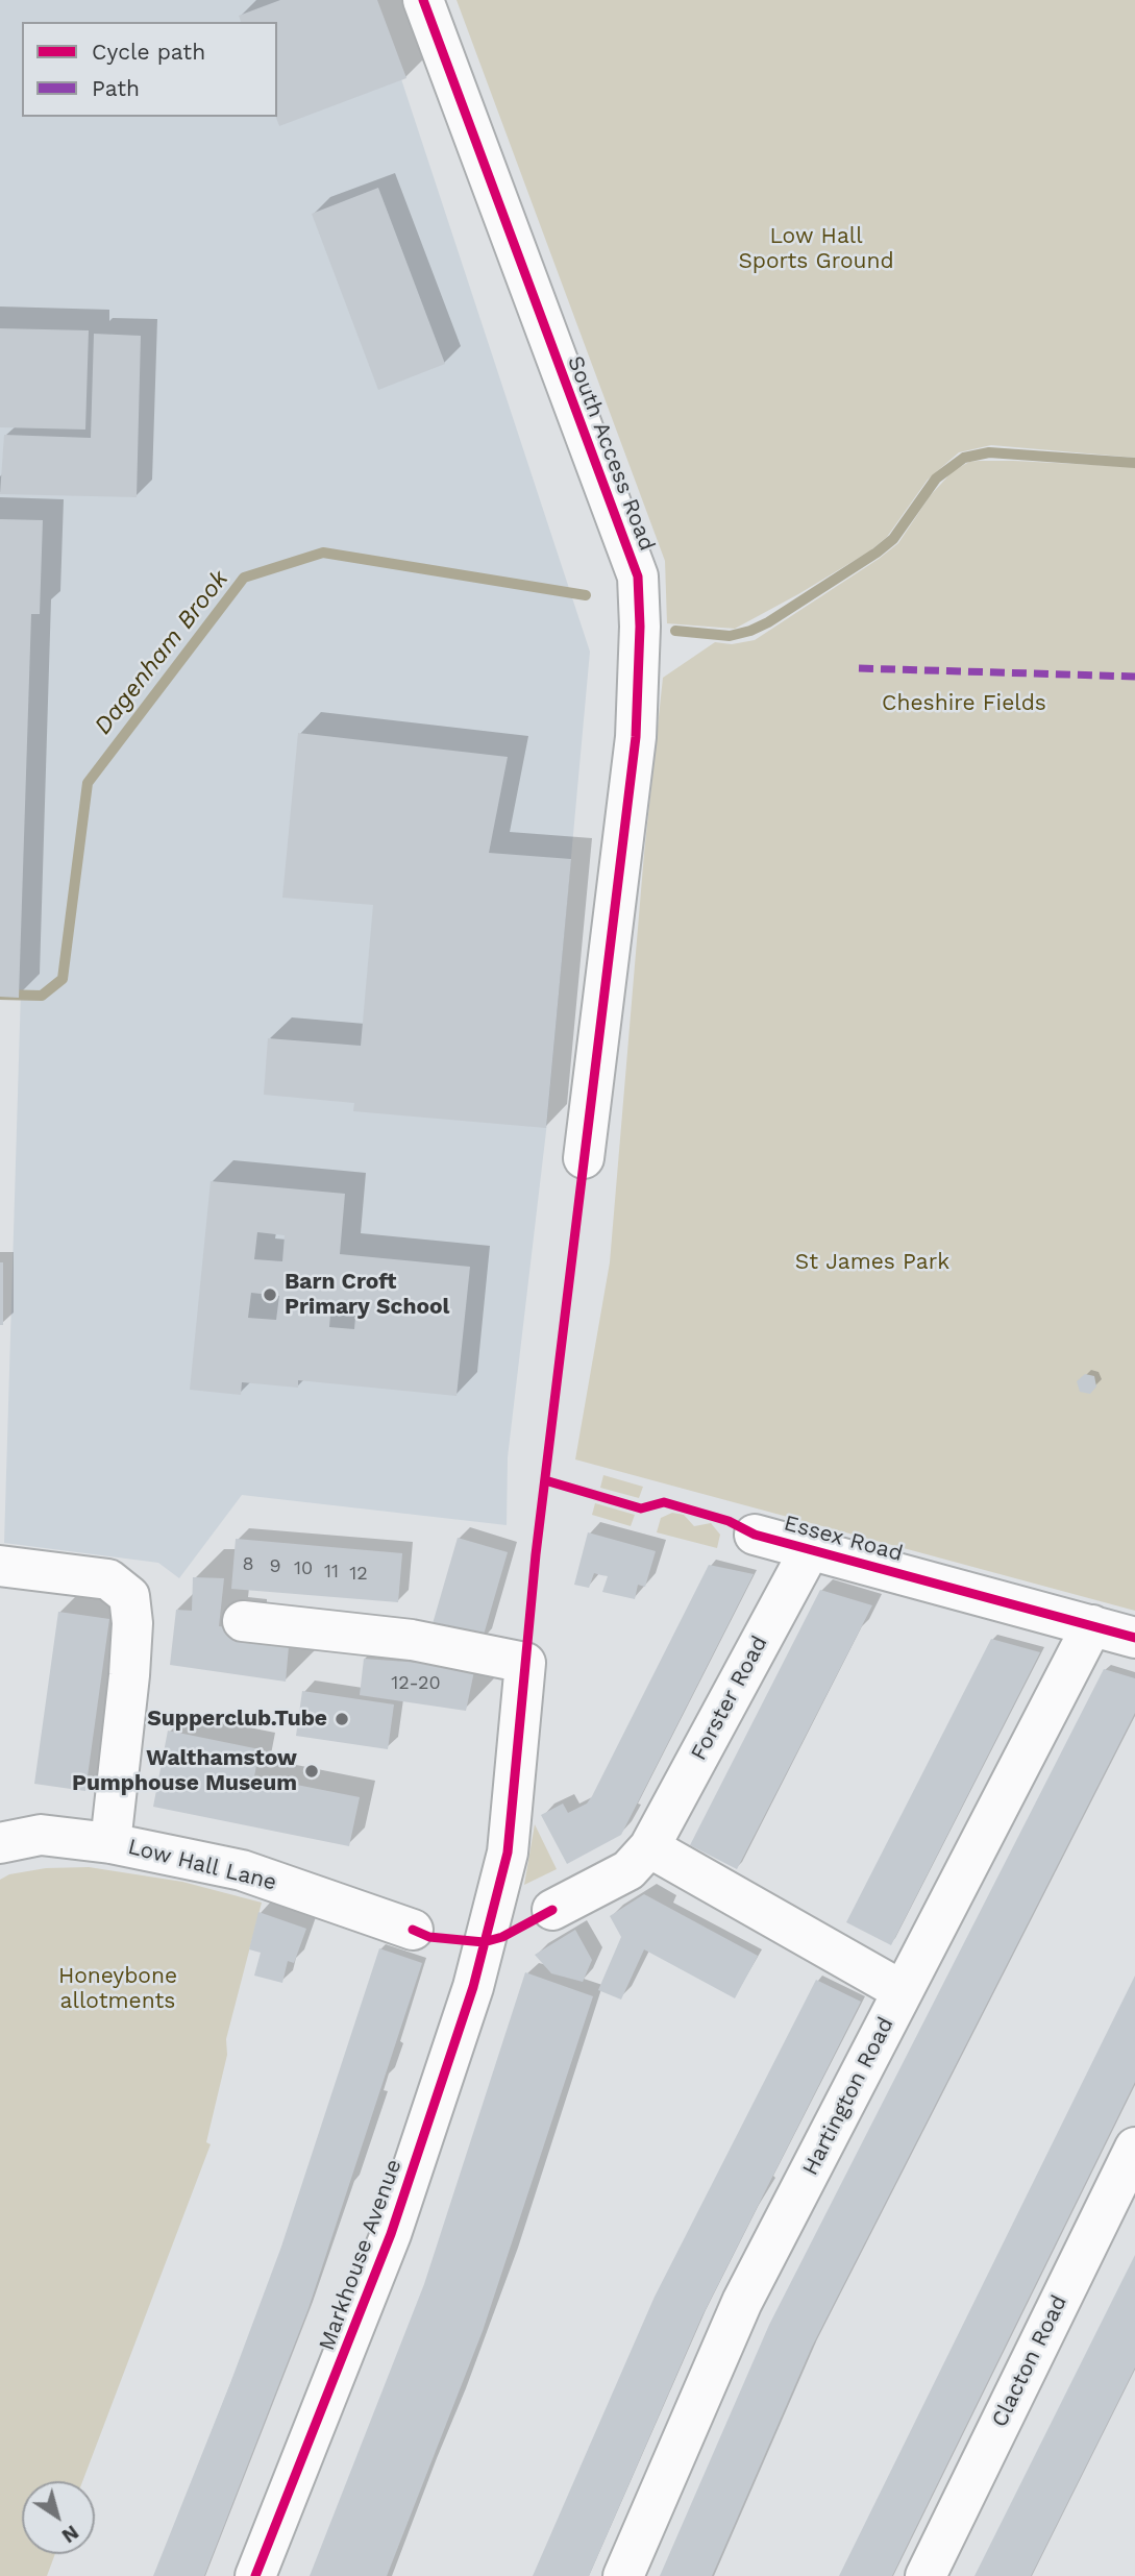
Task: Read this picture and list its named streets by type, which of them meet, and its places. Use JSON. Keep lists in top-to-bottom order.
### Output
{
  "streets": {
    "street": [
      "South Access Road",
      "Essex Road",
      "Forster Road",
      "Low Hall Lane",
      "Hartington Road",
      "Markhouse Avenue",
      "Clacton Road"
    ]
  },
  "crossings": [
    ["Essex Road", "Forster Road"],
    ["Essex Road", "Hartington Road"]
  ],
  "water": ["Dagenham Brook"],
  "parks": [
    "Low Hall Sports Ground",
    "Cheshire Fields",
    "St James Park",
    "Honeybone allotments"
  ],
  "places": ["Barn Croft Primary School", "Supperclub.Tube", "Walthamstow Pumphouse Museum"],
  "house_numbers": [
    "8",
    "9",
    "10",
    "11",
    "12",
    "12-20"
  ],
  "legend": ["Cycle path", "Path"],
  "north": "bottom right"
}
